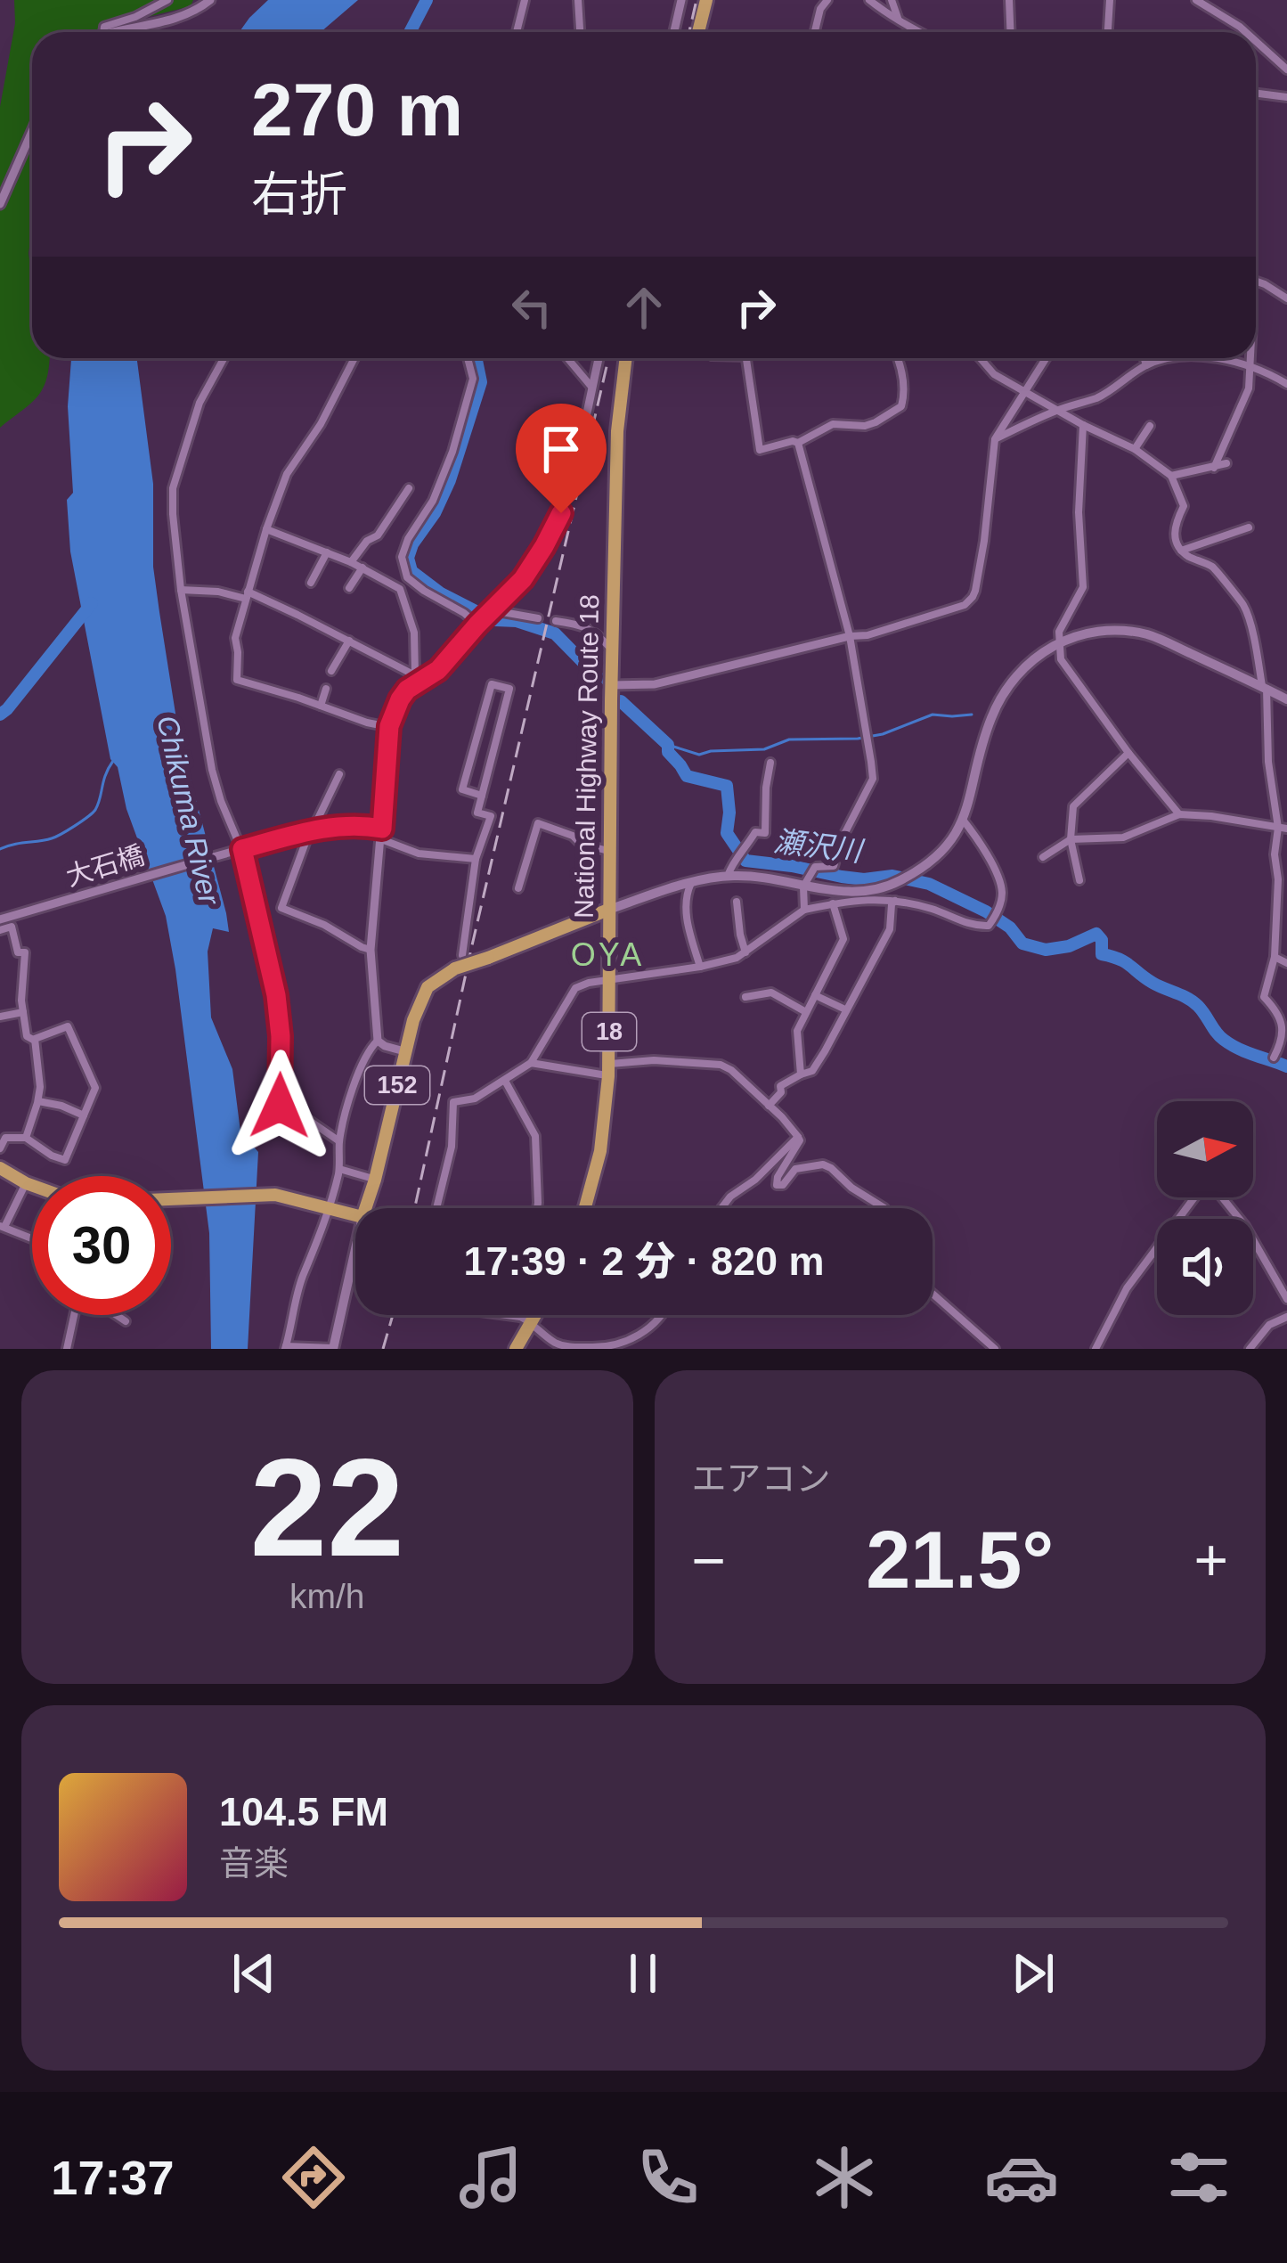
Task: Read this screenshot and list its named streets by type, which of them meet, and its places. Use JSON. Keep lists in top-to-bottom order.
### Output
{
  "streets": {
    "highway": ["National Highway Route 18", "18", "152"],
    "street": ["大石橋"]
  },
  "crossings": [
    ["National Highway Route 18", "152"]
  ],
  "districts": ["OYA"],
  "water": ["Chikuma River", "瀬沢川"],
  "north": "right",
  "page": {
    "turn": ["270 m", "右折"],
    "limit": "30",
    "trip": "17:39 · 2 分 · 820 m",
    "tile": [
      ["22", "km/h"],
      "エアコン"
    ],
    "heat": ["−", "21.5°", "+"],
    "song": ["104.5 FM", "音楽"],
    "tabs": "17:37"
  }
}
